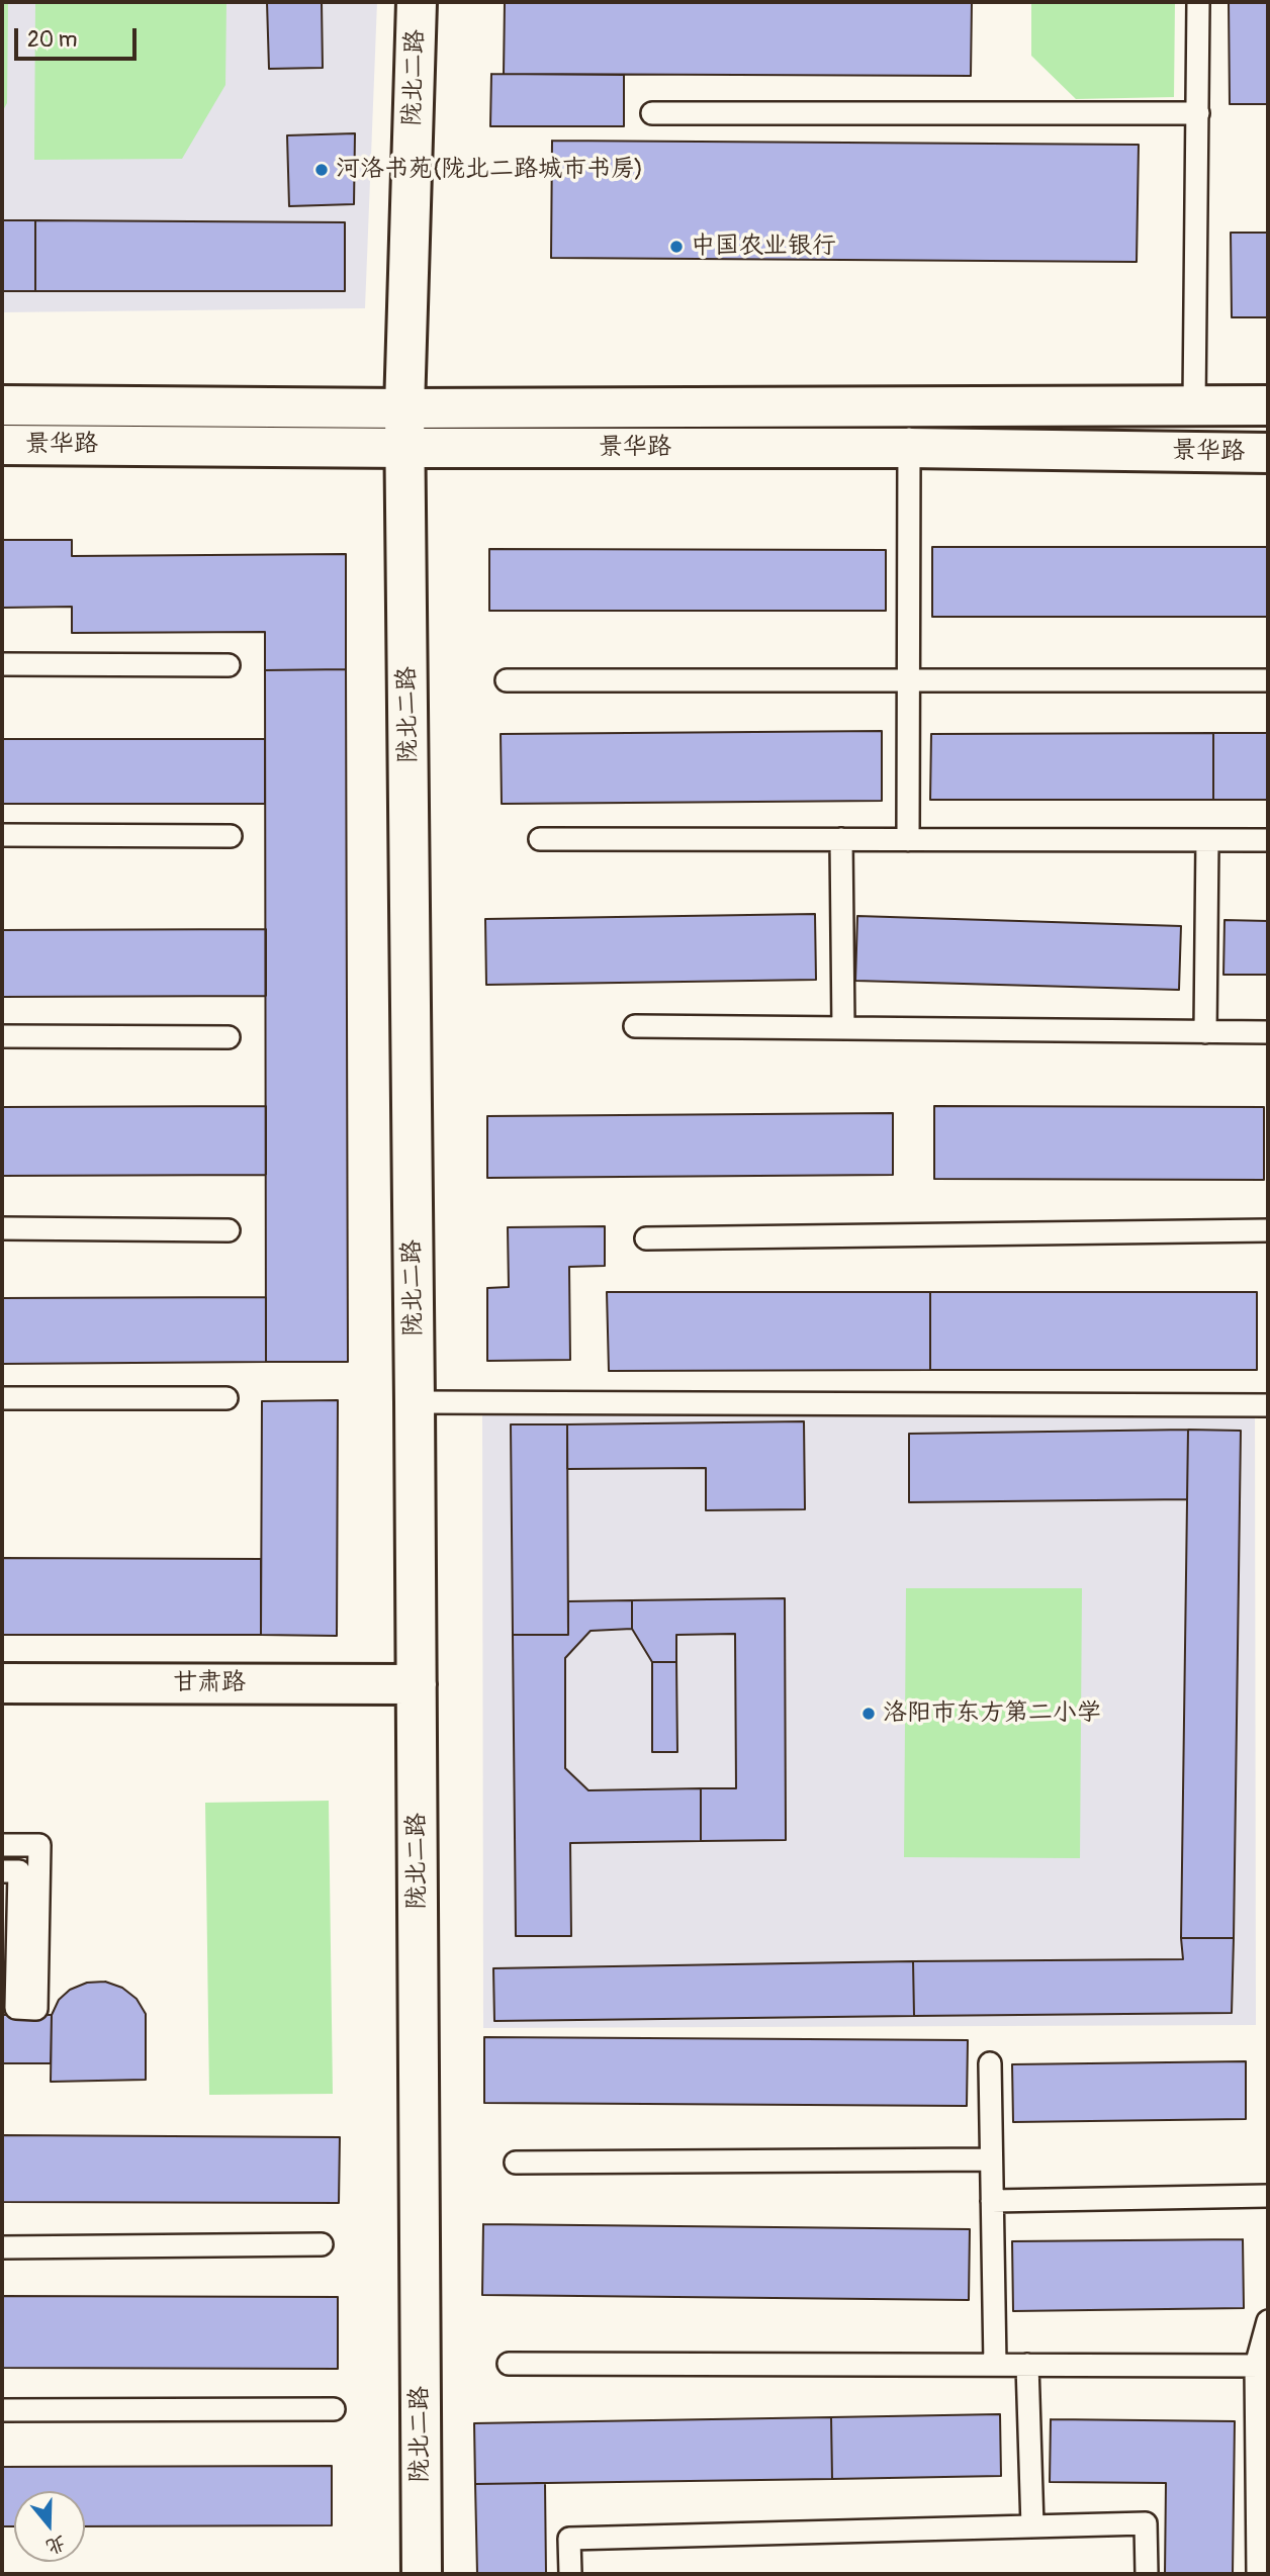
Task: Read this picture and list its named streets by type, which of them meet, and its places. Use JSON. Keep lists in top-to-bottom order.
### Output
{
  "streets": {
    "street": ["陇北二路", "景华路", "甘肃路"]
  },
  "crossings": [
    ["陇北二路", "景华路"],
    ["陇北二路", "甘肃路"]
  ],
  "places": ["河洛书苑(陇北二路城市书房)", "中国农业银行", "洛阳市东方第二小学"],
  "scale_bar": "20 m",
  "north": "bottom"
}
